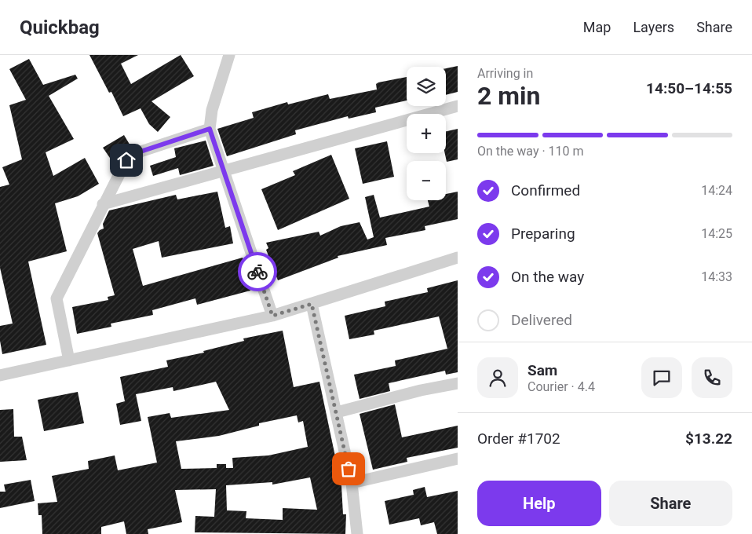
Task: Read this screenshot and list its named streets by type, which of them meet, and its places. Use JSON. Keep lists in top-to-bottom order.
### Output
{
  "page": {
    "header": "Quickbag",
    "nav": ["Map", "Layers", "Share"],
    "heading": ["2 min", "Arriving in", "14:50–14:55"],
    "panel": [
      "Sam",
      "Courier · 4.4",
      "Order #1702",
      "$13.22"
    ],
    "map_buttons": ["+", "−"],
    "bar": "On the way · 110 m",
    "list": [
      ["Confirmed", "14:24"],
      ["Preparing", "14:25"],
      ["On the way", "14:33"],
      "Delivered"
    ],
    "buttons": ["Help", "Share"]
  }
}
